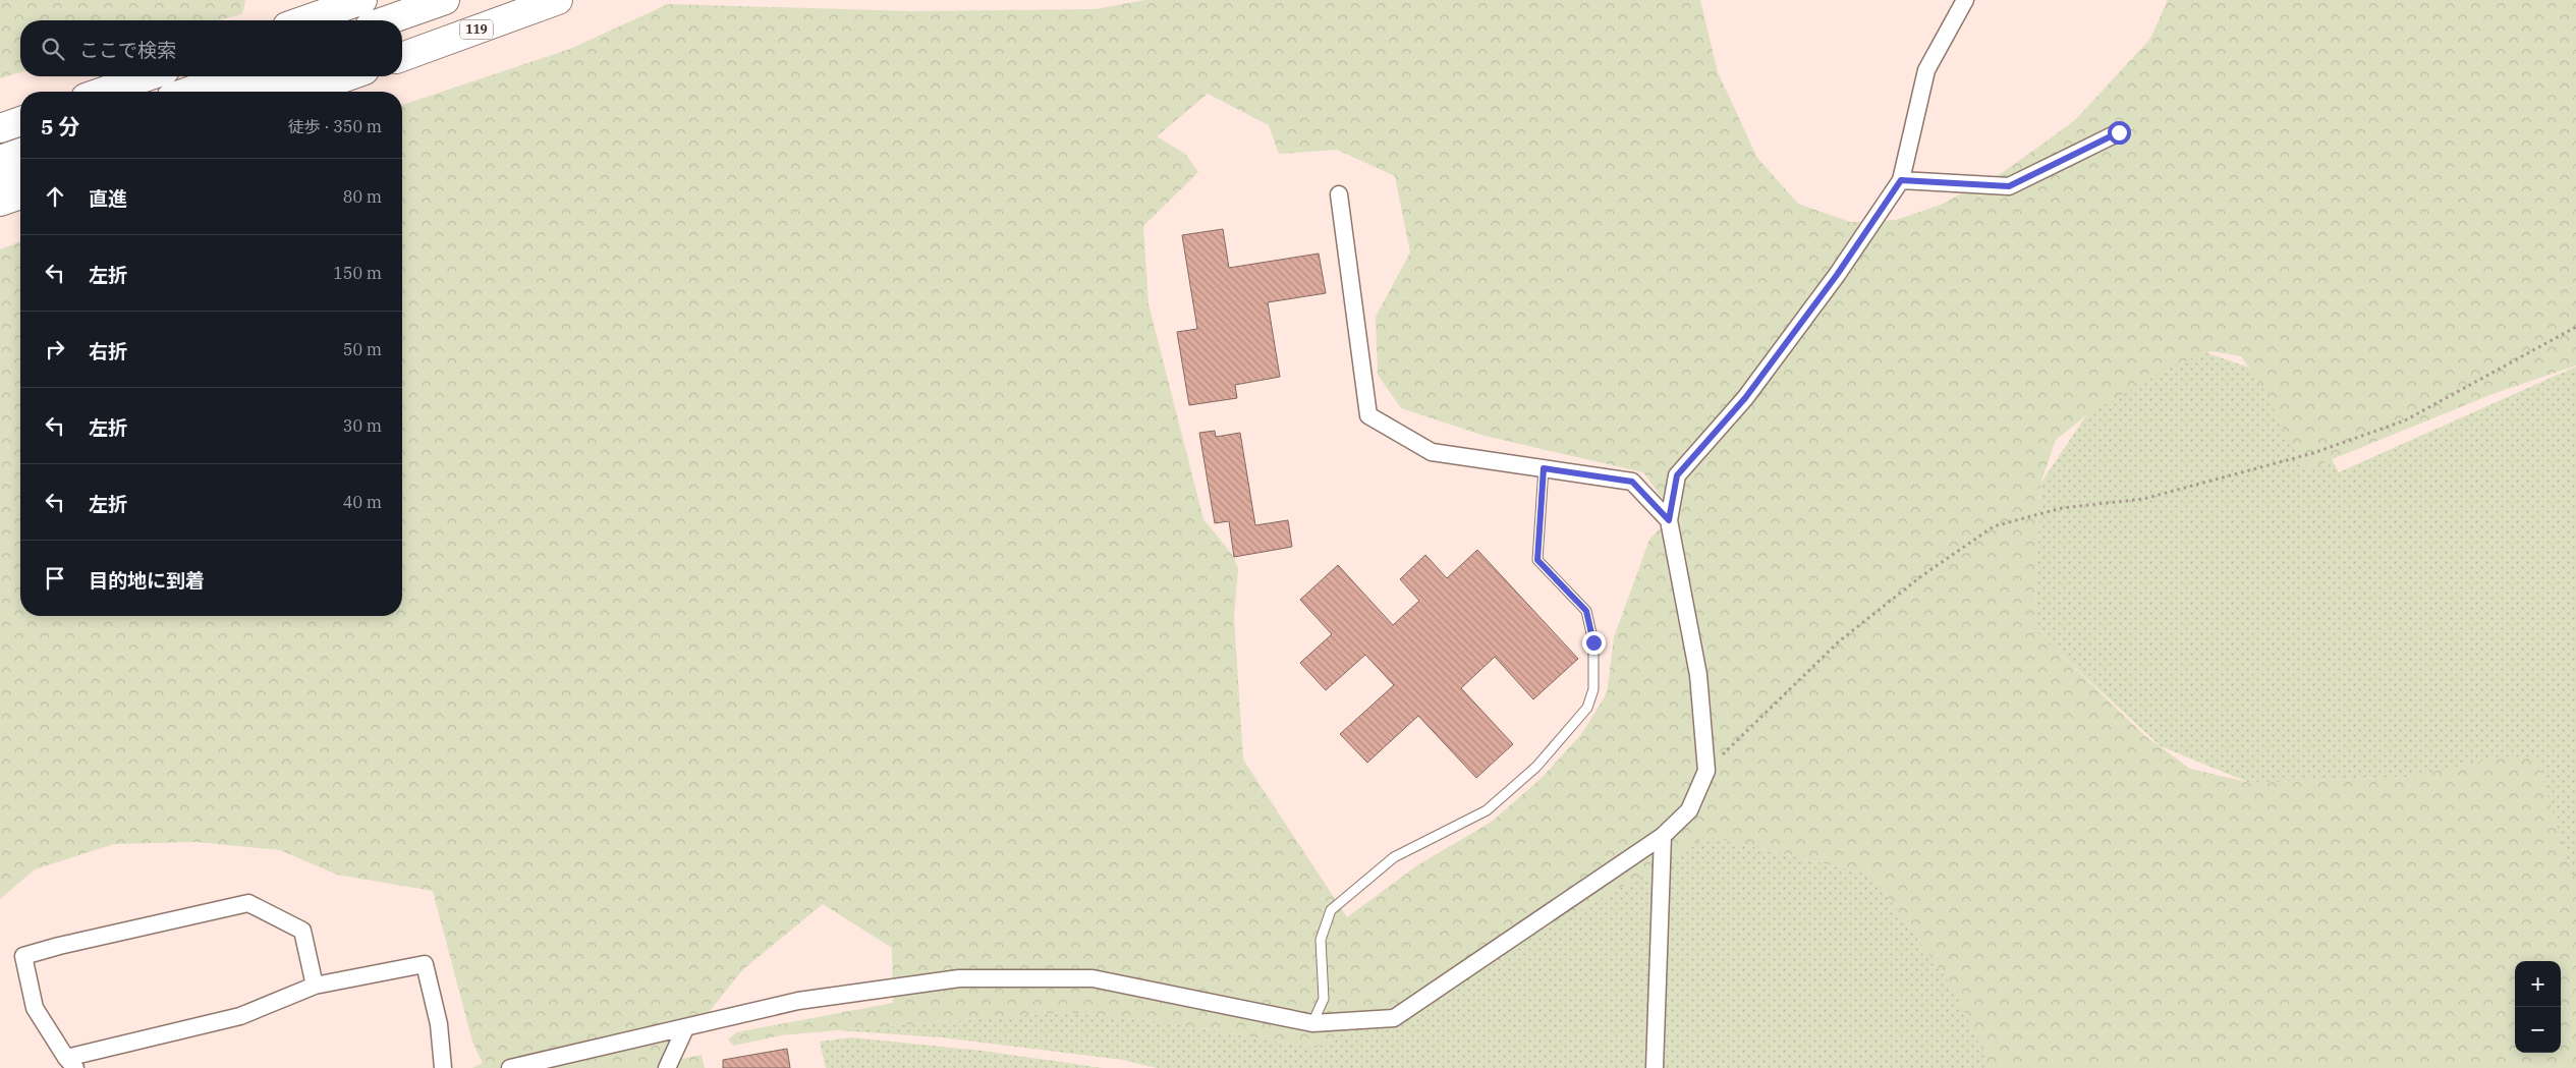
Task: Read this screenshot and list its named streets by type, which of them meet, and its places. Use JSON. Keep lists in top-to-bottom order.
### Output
{
  "streets": {
    "highway": ["119"]
  },
  "page": {
    "search": "ここで検索",
    "heading": ["5 分", "徒歩 · 350 m"],
    "list": [
      ["直進", "80 m"],
      ["左折", "150 m"],
      ["右折", "50 m"],
      ["左折", "30 m"],
      ["左折", "40 m"],
      "目的地に到着"
    ],
    "map_buttons": ["+", "−"]
  }
}
